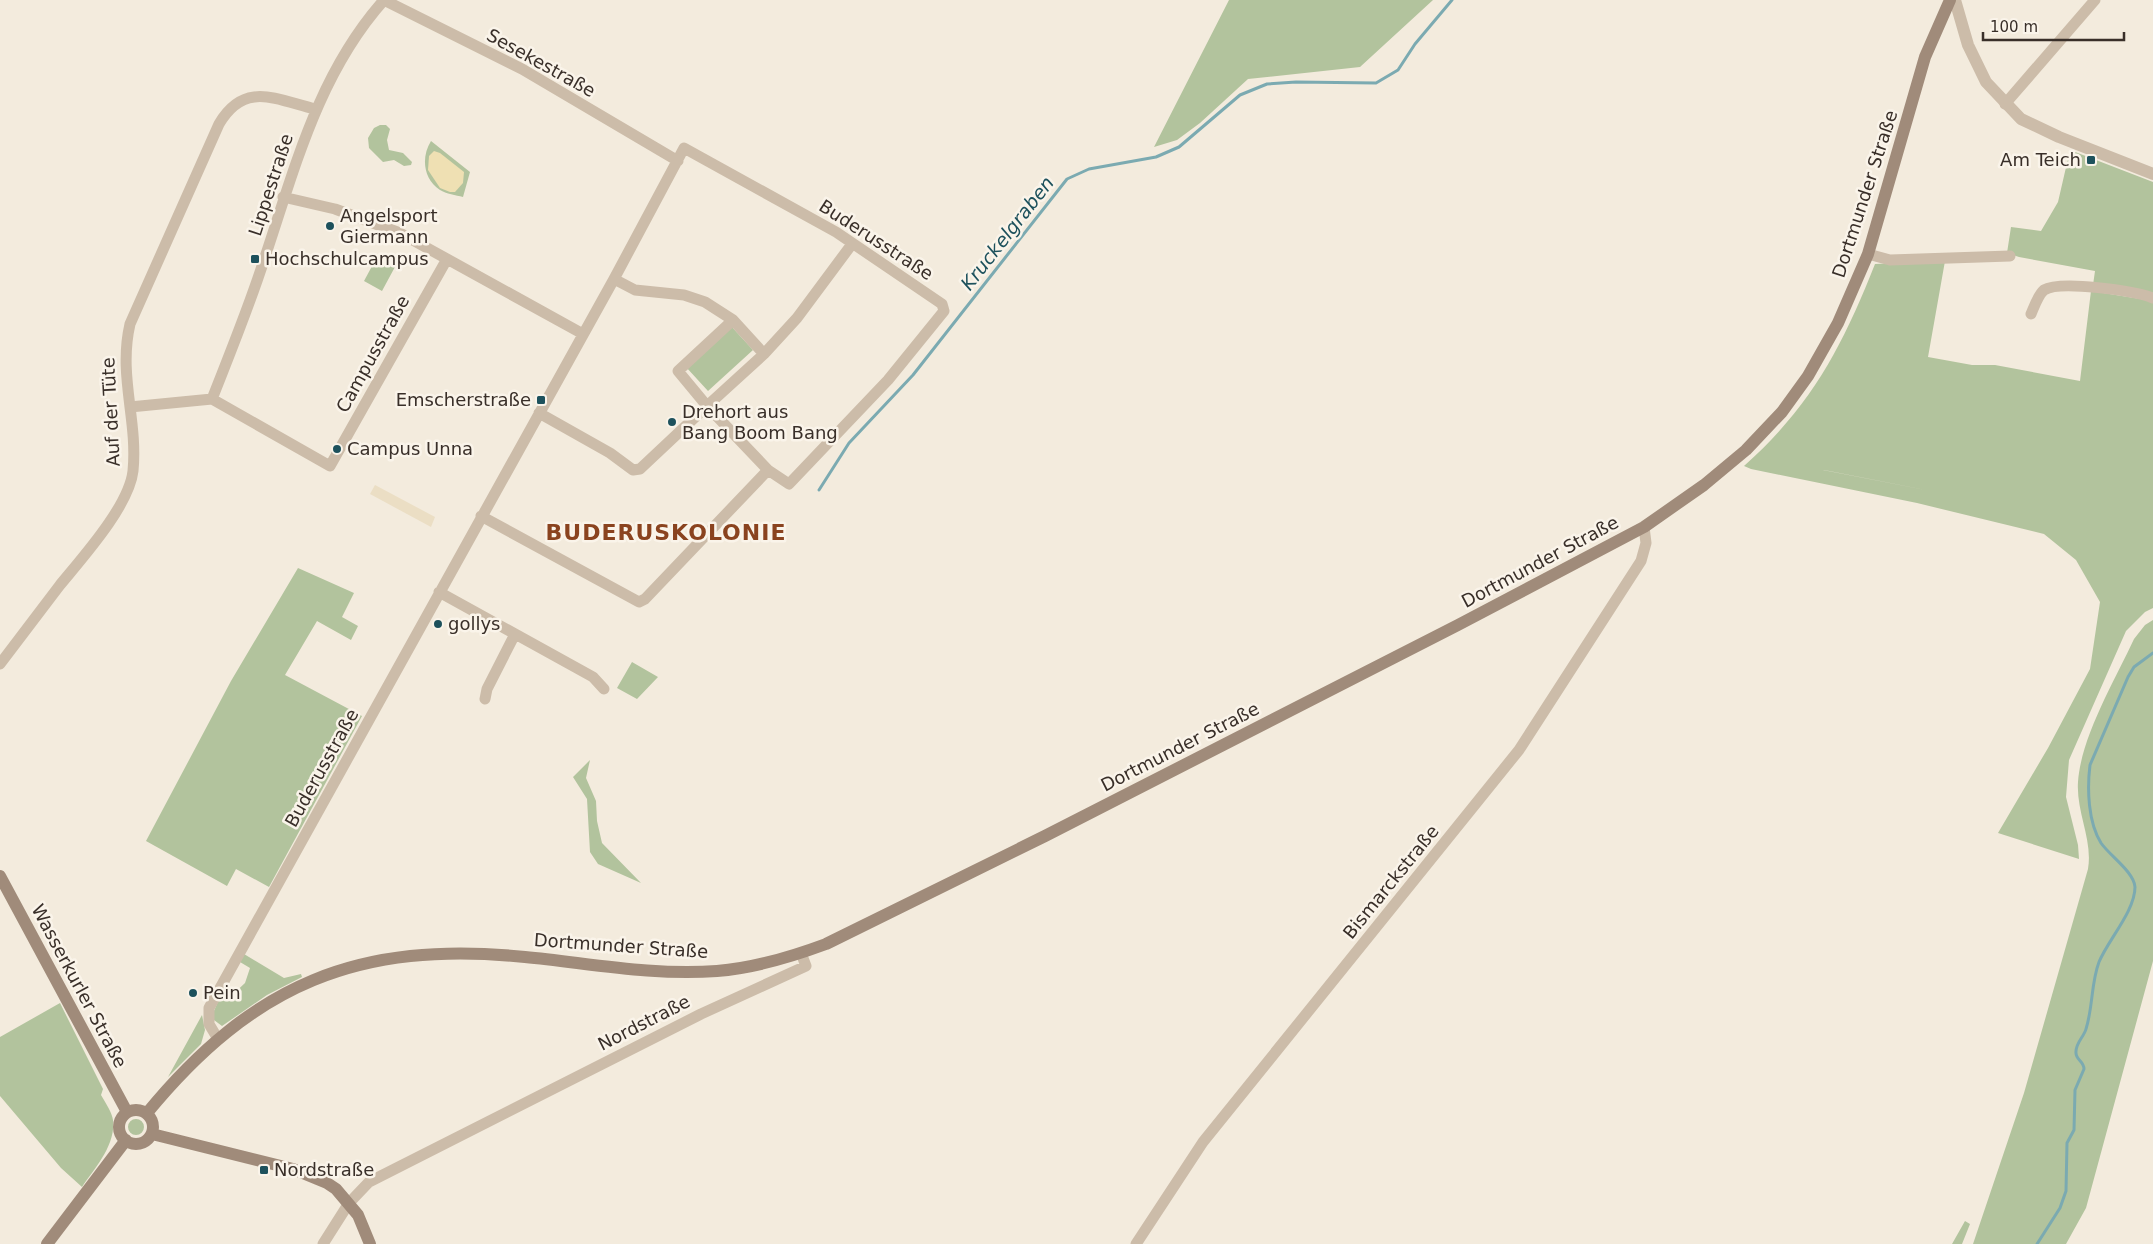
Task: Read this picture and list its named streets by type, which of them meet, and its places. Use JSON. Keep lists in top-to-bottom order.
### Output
{
  "streets": {
    "main road": ["Dortmunder Straße", "Wasserkurler Straße"],
    "street": [
      "Sesekestraße",
      "Lippestraße",
      "Buderusstraße",
      "Campusstraße",
      "Auf der Tüte",
      "Bismarckstraße",
      "Nordstraße"
    ]
  },
  "crossings": [
    ["Sesekestraße", "Lippestraße"],
    ["Sesekestraße", "Buderusstraße"],
    ["Lippestraße", "Campusstraße"],
    ["Lippestraße", "Auf der Tüte"],
    ["Dortmunder Straße", "Buderusstraße"],
    ["Dortmunder Straße", "Bismarckstraße"],
    ["Dortmunder Straße", "Wasserkurler Straße"],
    ["Dortmunder Straße", "Nordstraße"]
  ],
  "districts": ["BUDERUSKOLONIE"],
  "water": ["Kruckelgraben"],
  "places": {
    "transit": [
      "Am Teich",
      "Hochschulcampus",
      "Emscherstraße",
      "Nordstraße"
    ],
    "other": [
      "Angelsport Giermann",
      "Drehort aus Bang Boom Bang",
      "Campus Unna",
      "gollys",
      "Pein"
    ]
  },
  "scale_bar": "100 m"
}
